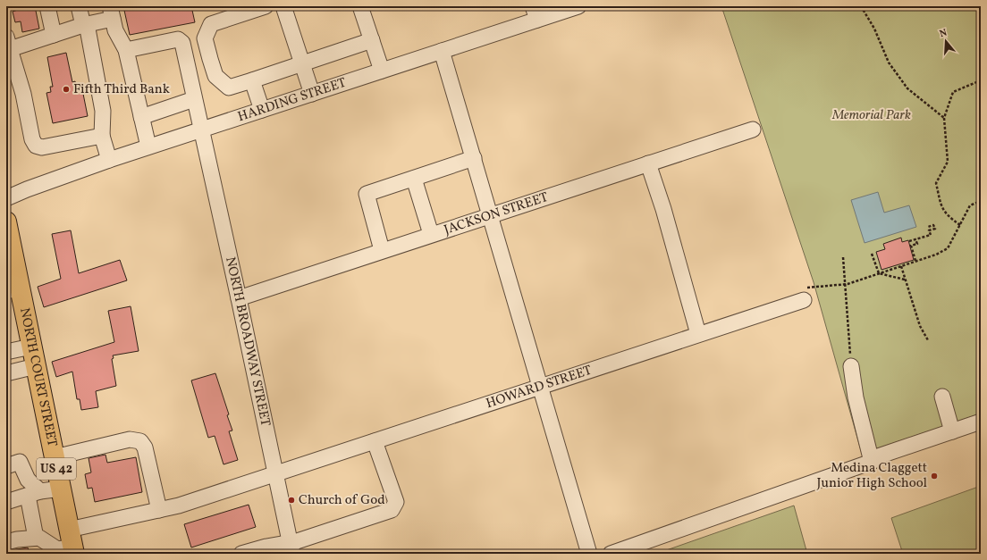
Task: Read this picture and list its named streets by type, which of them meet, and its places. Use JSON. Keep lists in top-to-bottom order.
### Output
{
  "streets": {
    "main road": ["NORTH COURT STREET", "US 42"],
    "street": [
      "HARDING STREET",
      "JACKSON STREET",
      "NORTH BROADWAY STREET",
      "HOWARD STREET"
    ]
  },
  "crossings": [
    ["HARDING STREET", "NORTH BROADWAY STREET"],
    ["JACKSON STREET", "NORTH BROADWAY STREET"],
    ["NORTH BROADWAY STREET", "HOWARD STREET"],
    ["NORTH COURT STREET", "HOWARD STREET"]
  ],
  "parks": ["Memorial Park"],
  "places": ["Fifth Third Bank", "Medina Claggett Junior High School", "Church of God"],
  "north": "top"
}
